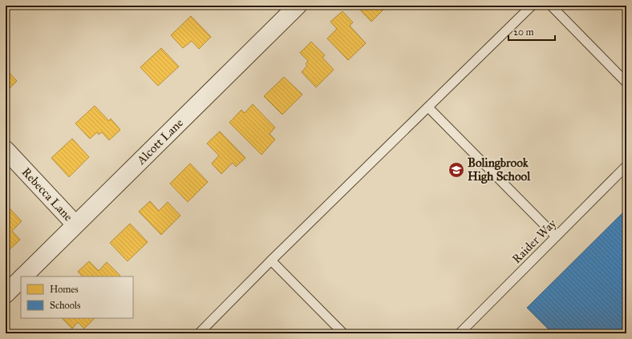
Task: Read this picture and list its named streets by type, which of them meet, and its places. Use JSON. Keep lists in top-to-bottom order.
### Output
{
  "streets": {
    "street": ["Alcott Lane", "Rebecca Lane"],
    "lane": ["Raider Way"]
  },
  "crossings": [
    ["Alcott Lane", "Rebecca Lane"]
  ],
  "places": {
    "school or university": ["Bolingbrook High School"]
  },
  "legend": ["Homes", "Schools"],
  "scale_bar": "20 m"
}
